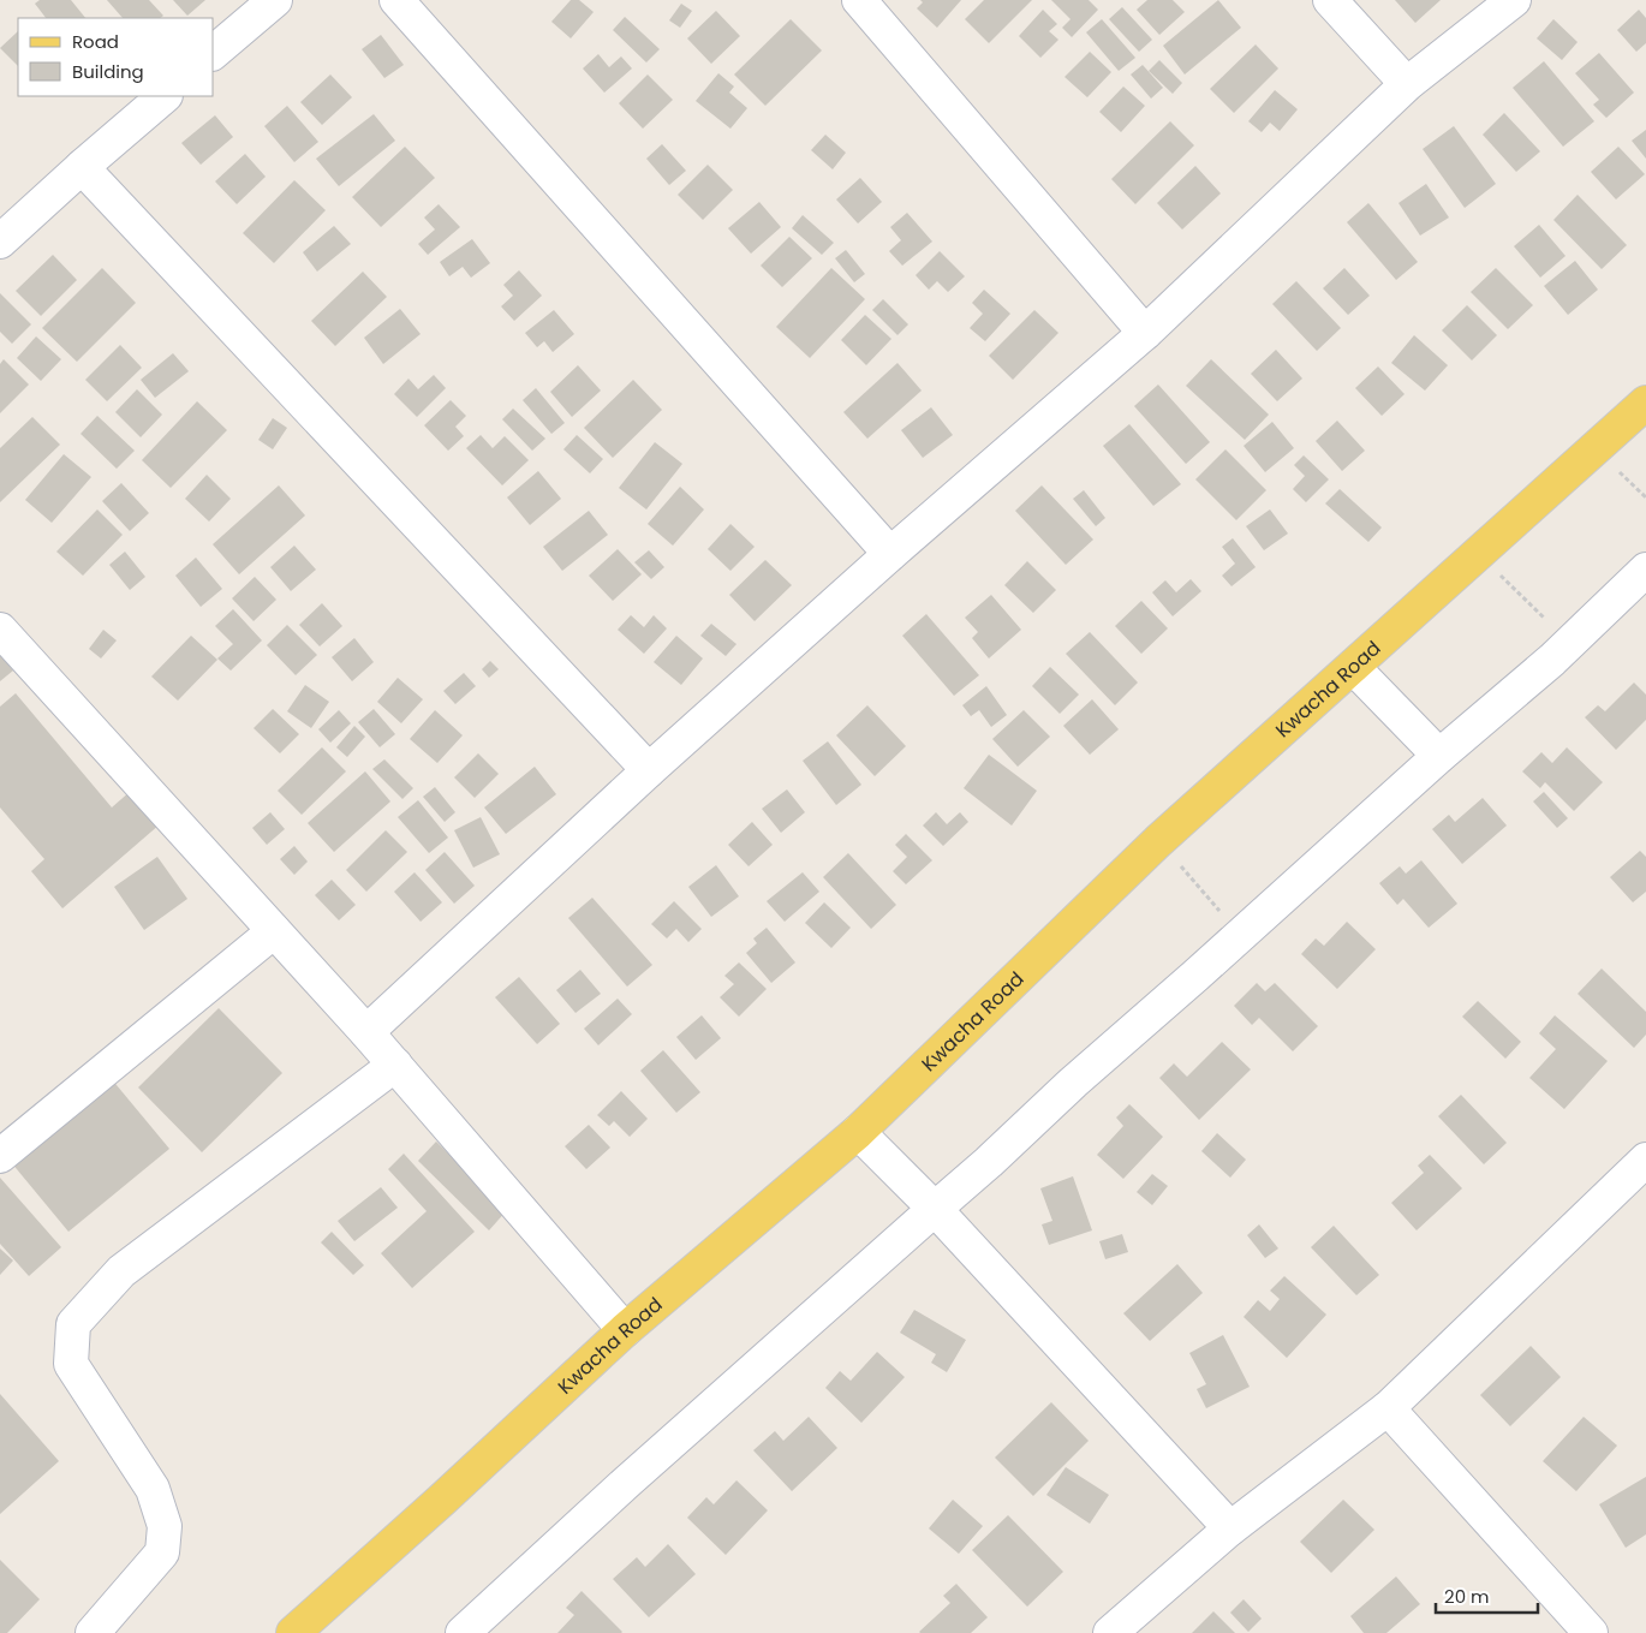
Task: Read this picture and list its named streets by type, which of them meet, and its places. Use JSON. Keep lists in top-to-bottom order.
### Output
{
  "streets": {
    "main road": ["Kwacha Road"]
  },
  "legend": ["Road", "Building"],
  "scale_bar": "20 m"
}
